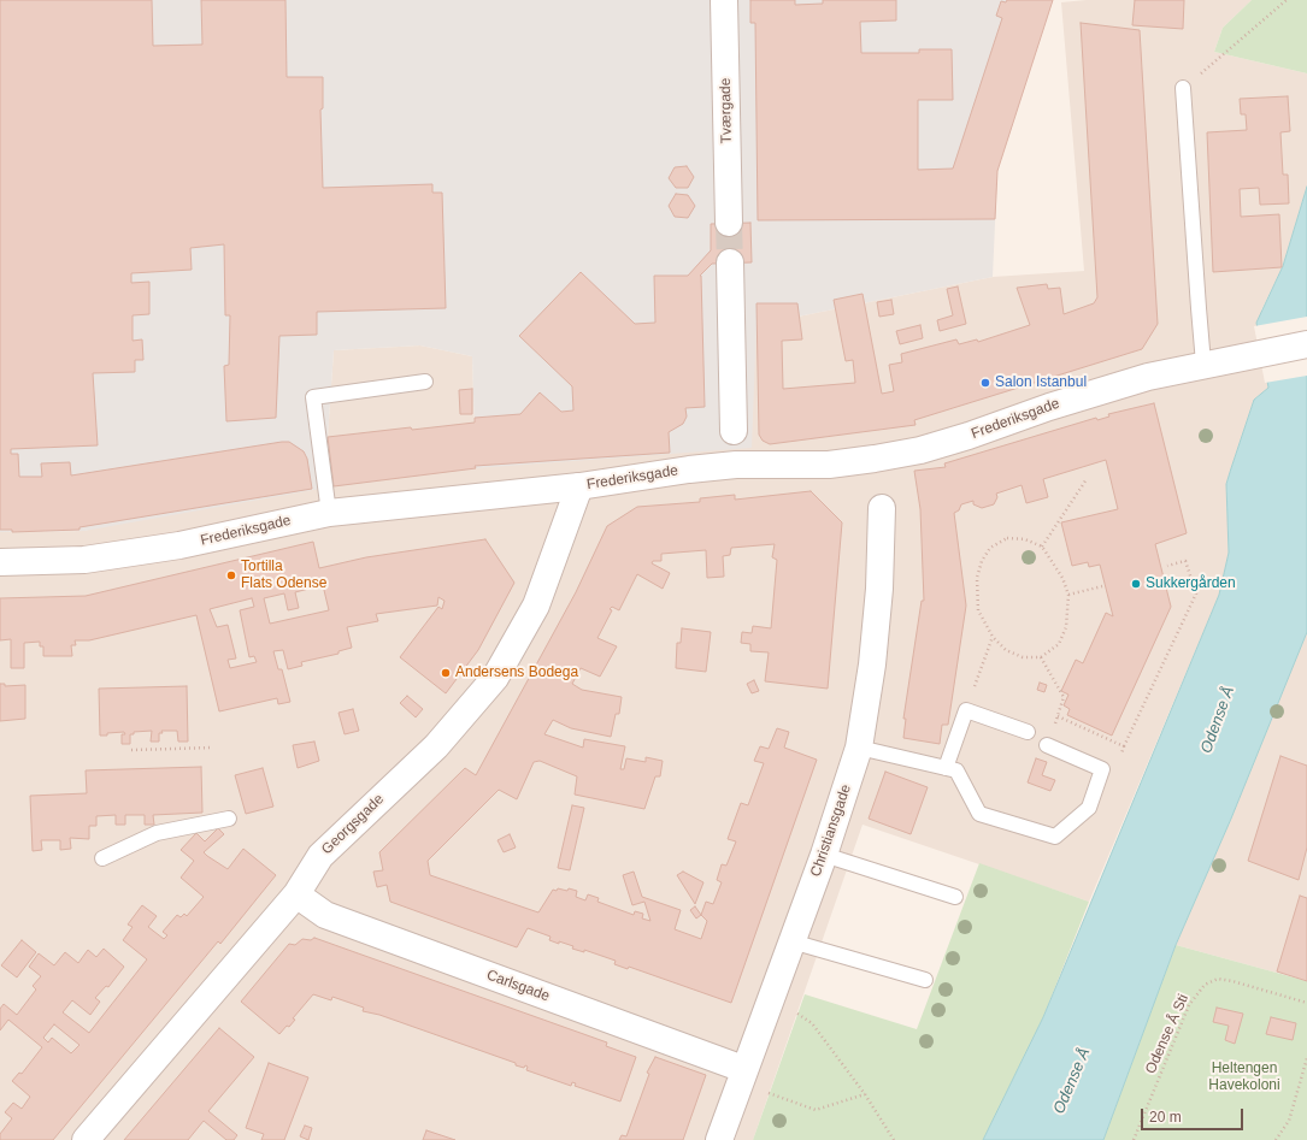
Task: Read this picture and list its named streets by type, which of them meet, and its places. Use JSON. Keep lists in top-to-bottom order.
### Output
{
  "streets": {
    "street": [
      "Tværgade",
      "Frederiksgade",
      "Georgsgade",
      "Christiansgade",
      "Carlsgade"
    ],
    "path": ["Odense Å Sti"]
  },
  "crossings": [
    ["Frederiksgade", "Georgsgade"],
    ["Georgsgade", "Carlsgade"],
    ["Christiansgade", "Carlsgade"]
  ],
  "water": ["Odense Å"],
  "parks": ["Heltengen Havekoloni"],
  "places": [
    "Salon Istanbul",
    "Tortilla Flats Odense",
    "Sukkergården",
    "Andersens Bodega"
  ],
  "scale_bar": "20 m"
}
